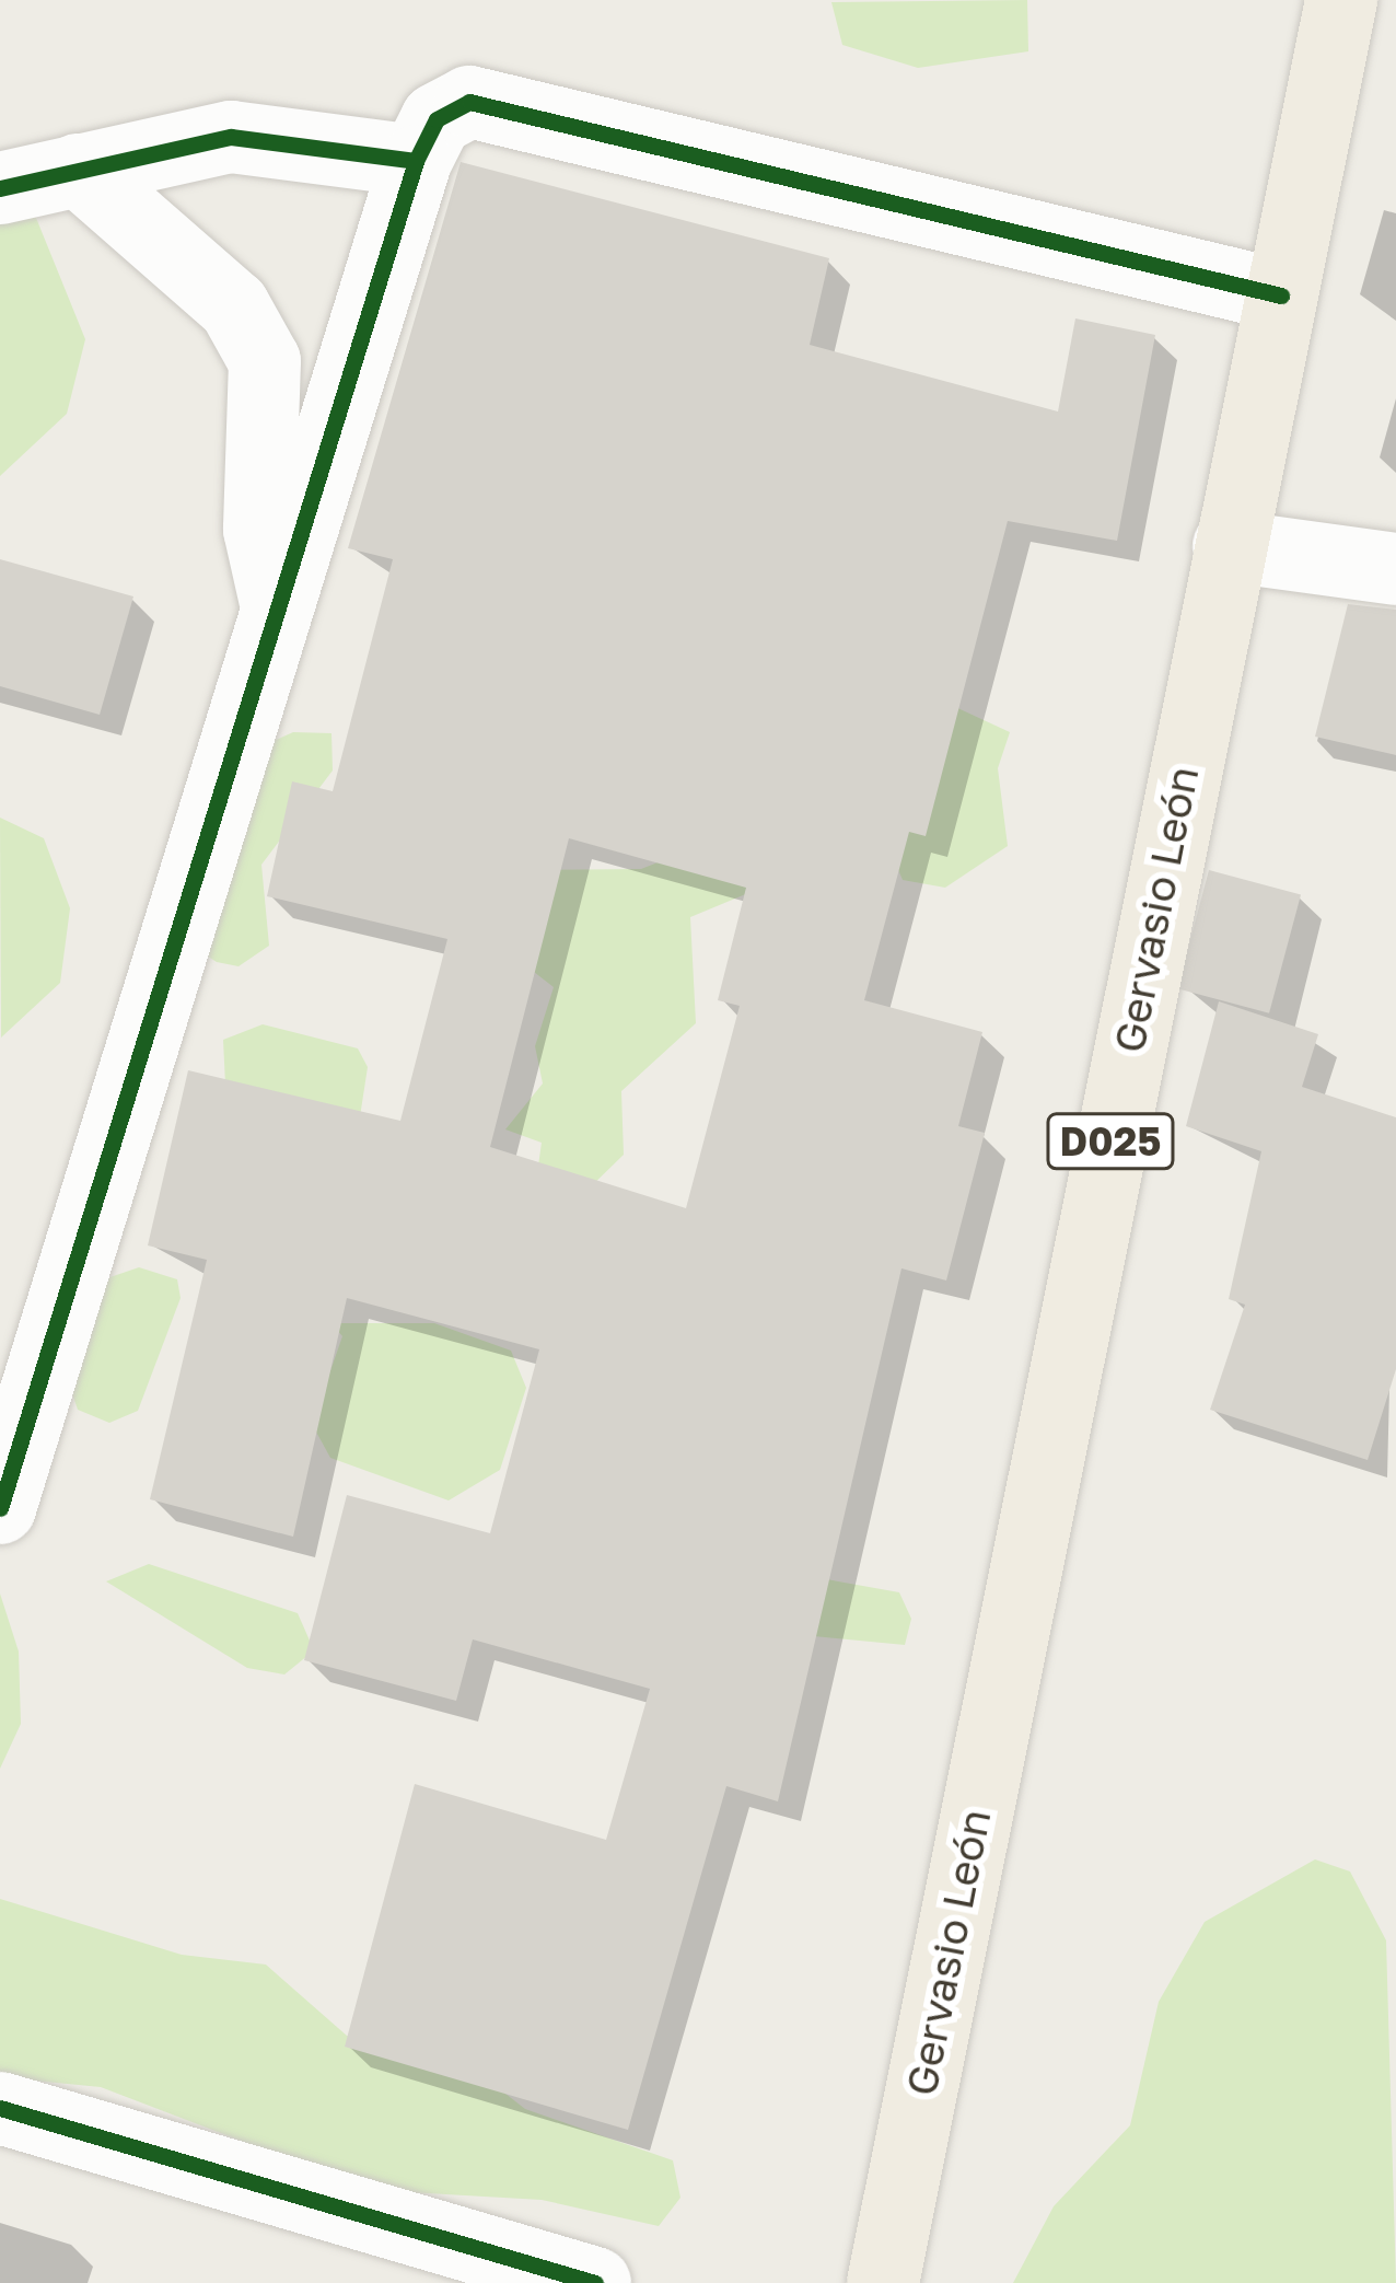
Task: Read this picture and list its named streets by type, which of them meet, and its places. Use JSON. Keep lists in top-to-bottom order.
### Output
{
  "streets": {
    "main road": ["Gervasio León", "D025"]
  }
}
